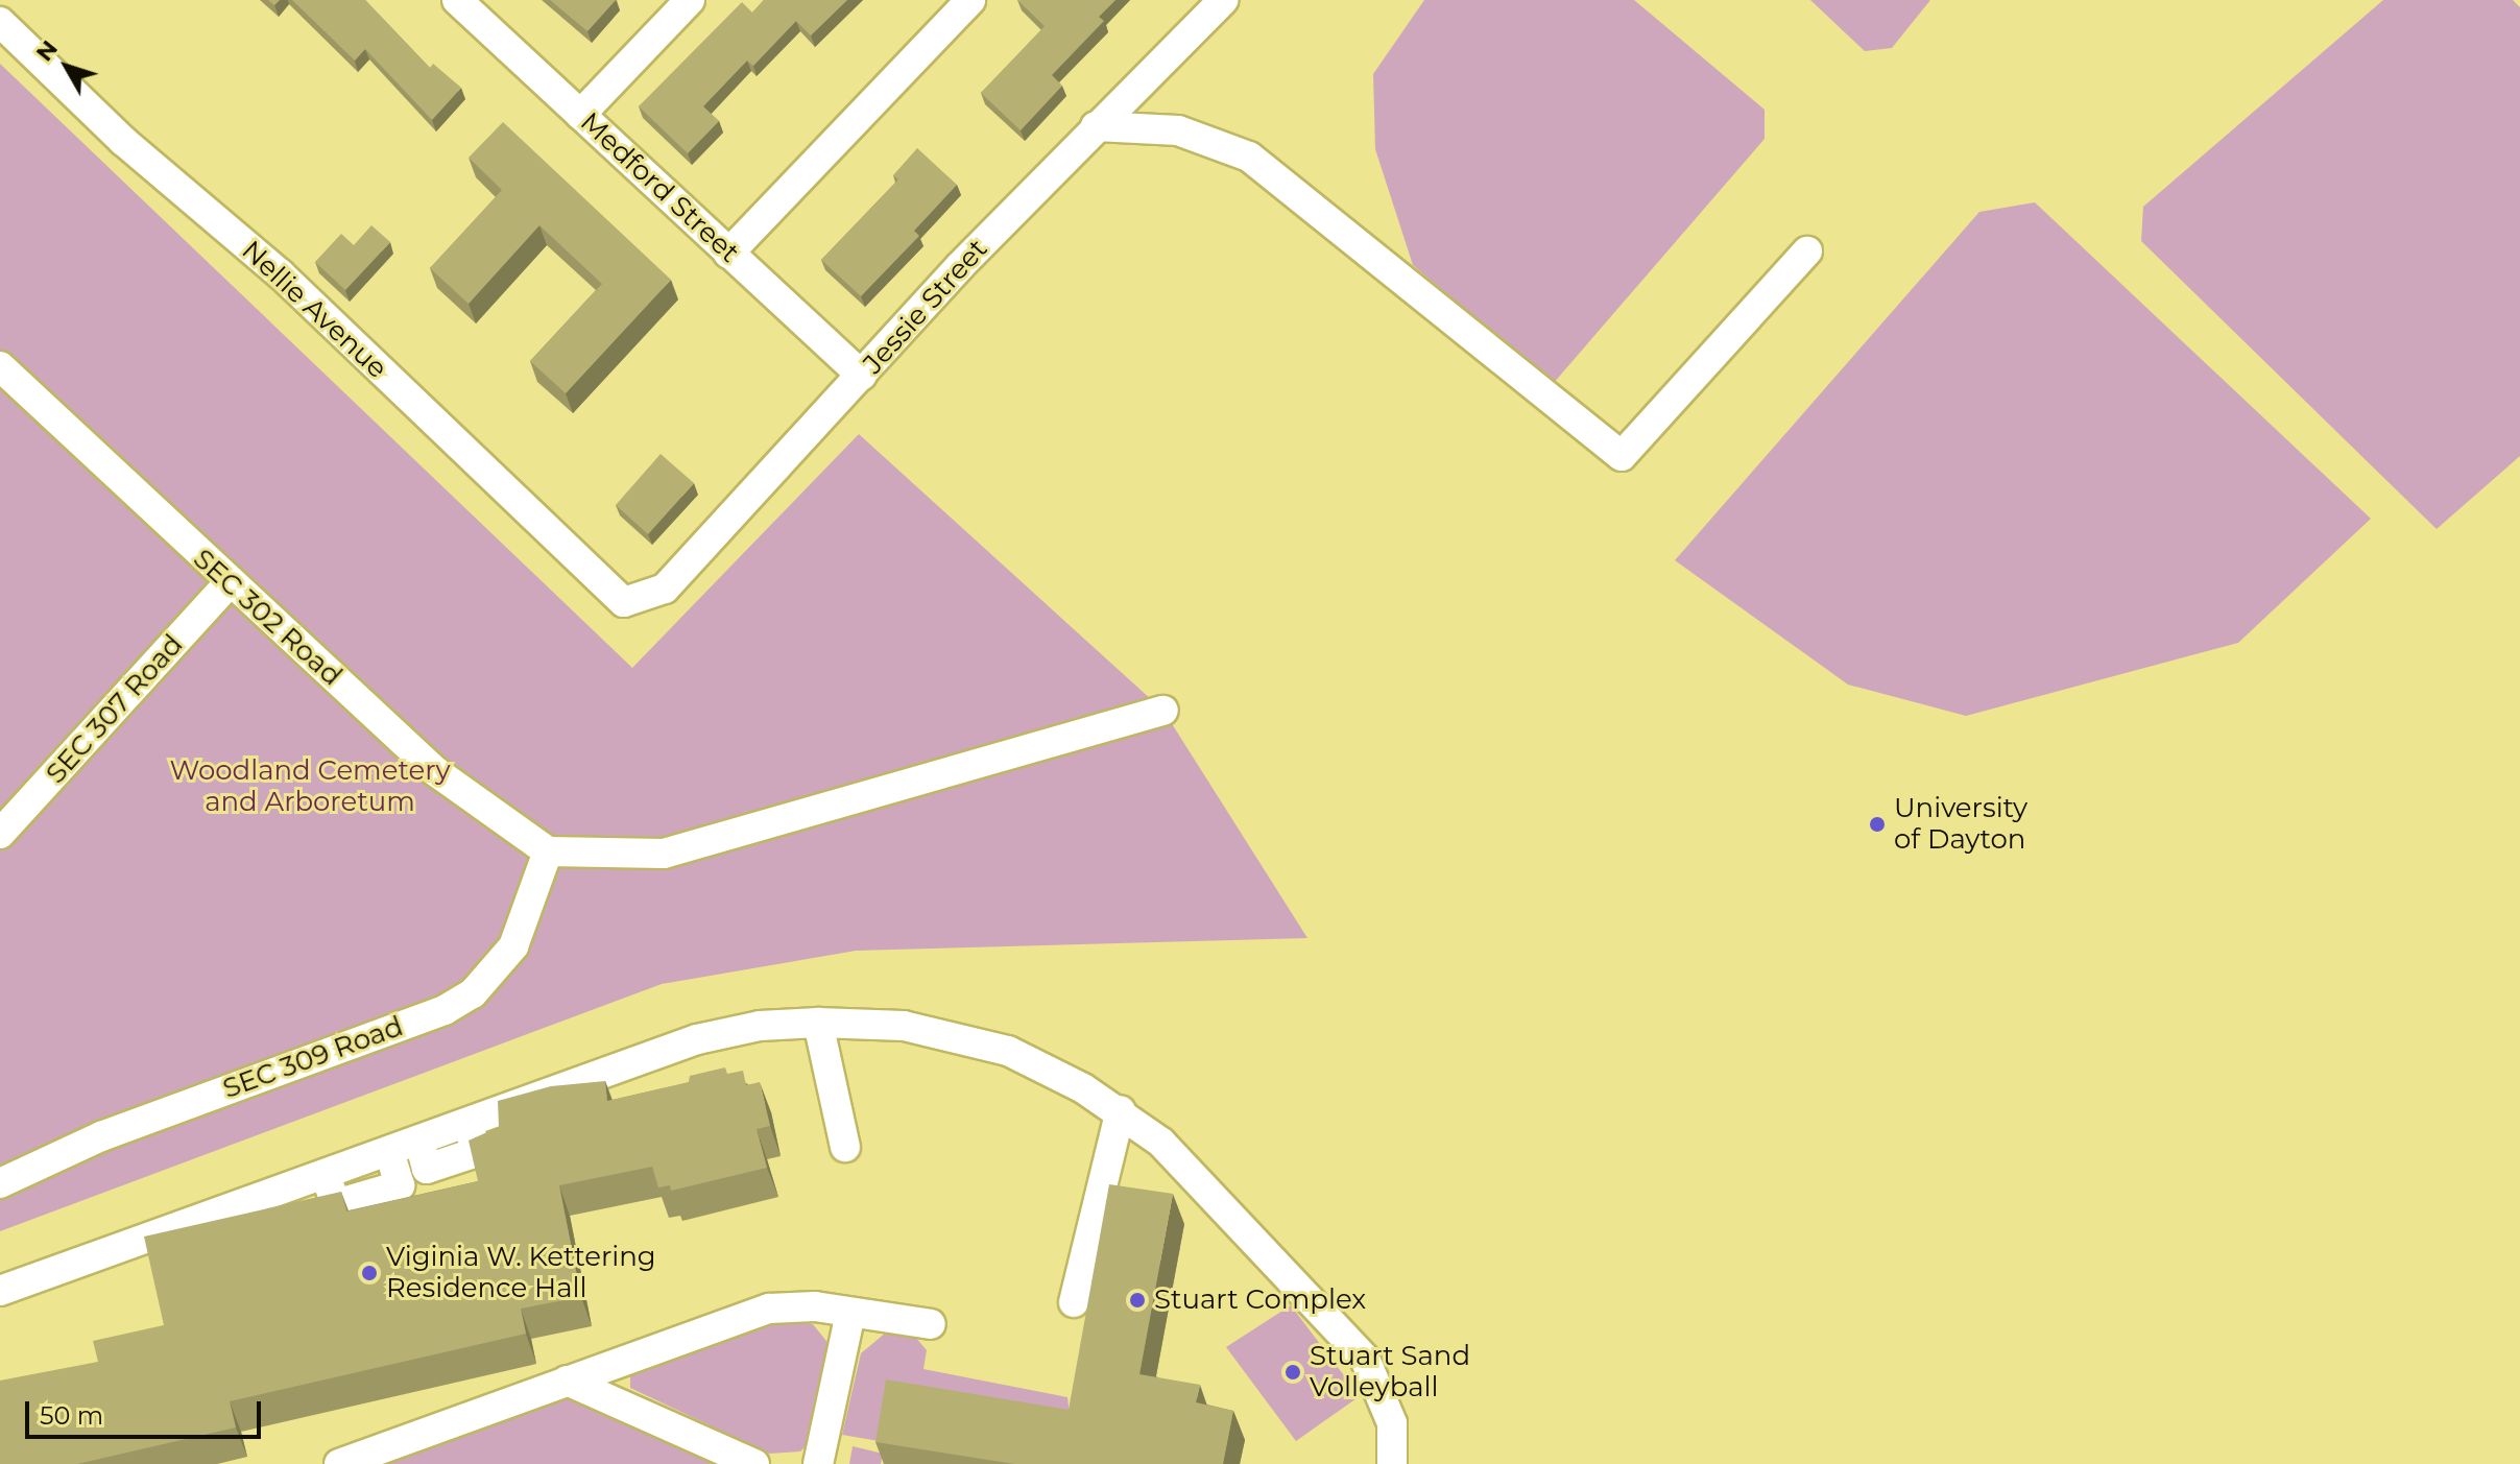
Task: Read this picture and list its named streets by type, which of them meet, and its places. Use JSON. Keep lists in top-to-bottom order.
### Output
{
  "streets": {
    "street": [
      "Medford Street",
      "Jessie Street",
      "Nellie Avenue",
      "SEC 302 Road",
      "SEC 307 Road",
      "SEC 309 Road"
    ]
  },
  "crossings": [
    ["Medford Street", "Jessie Street"],
    ["Jessie Street", "Nellie Avenue"],
    ["SEC 302 Road", "SEC 307 Road"],
    ["SEC 302 Road", "SEC 309 Road"]
  ],
  "parks": ["Woodland Cemetery and Arboretum"],
  "places": [
    "University of Dayton",
    "Viginia W. Kettering Residence Hall",
    "Stuart Complex",
    "Stuart Sand Volleyball"
  ],
  "scale_bar": "50 m",
  "north": "top left"
}
